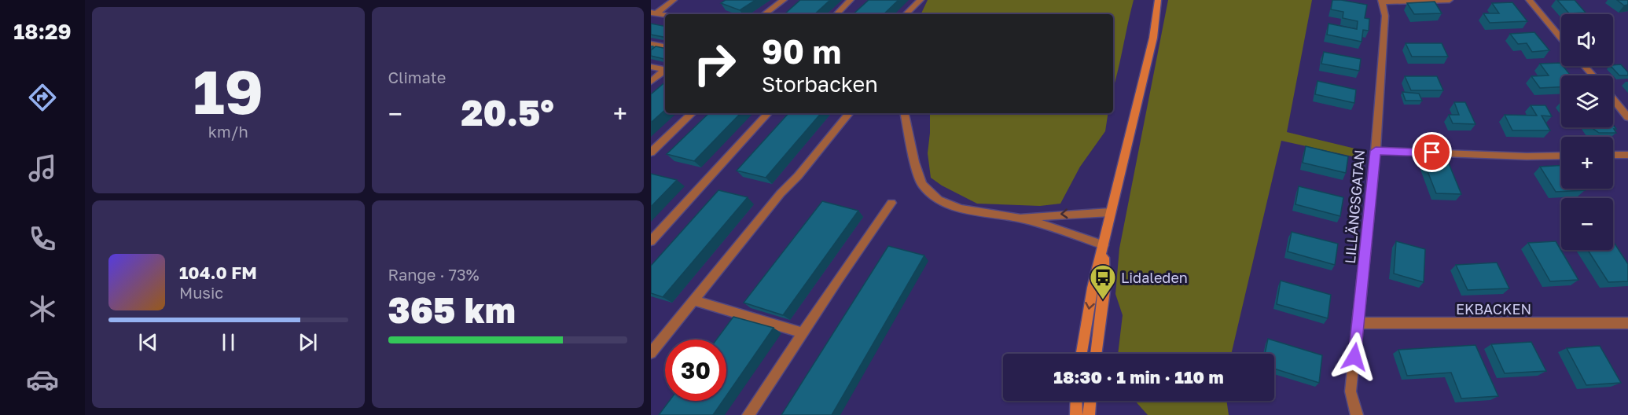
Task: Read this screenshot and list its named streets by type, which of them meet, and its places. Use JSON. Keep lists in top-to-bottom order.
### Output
{
  "streets": {
    "street": ["LILLÄNGSGATAN", "EKBACKEN"]
  },
  "crossings": [
    ["LILLÄNGSGATAN", "EKBACKEN"]
  ],
  "places": {
    "bus stop": ["Lidaleden"]
  },
  "page": {
    "tabs": "18:29",
    "tile": [
      ["19", "km/h"],
      "Climate",
      ["Range · 73%", "365 km"]
    ],
    "map_buttons": ["+", "−"],
    "turn": ["90 m", "Storbacken"],
    "heat": ["−", "20.5°", "+"],
    "song": ["104.0 FM", "Music"],
    "limit": "30",
    "trip": "18:30 · 1 min · 110 m"
  }
}
